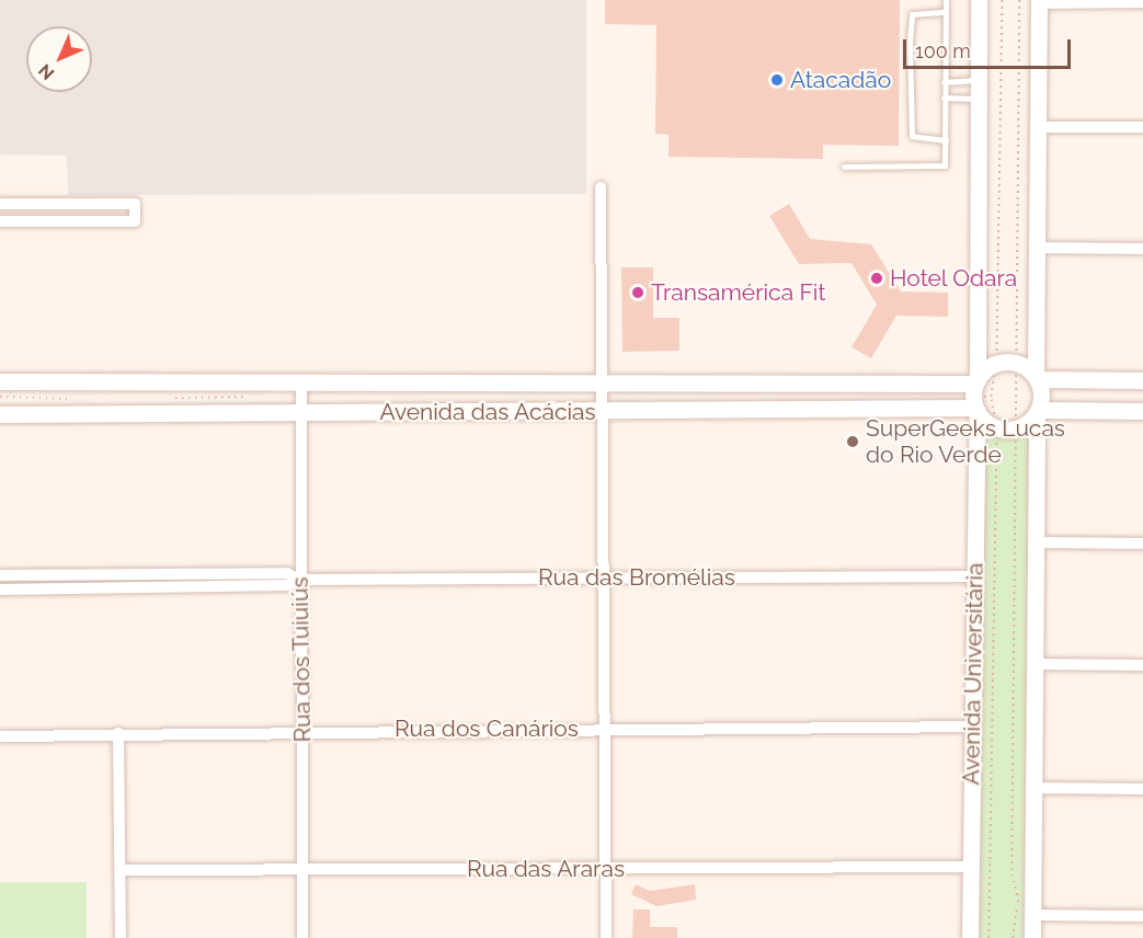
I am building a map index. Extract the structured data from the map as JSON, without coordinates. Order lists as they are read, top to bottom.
{
  "streets": {
    "street": [
      "Avenida das Acácias",
      "Rua das Bromélias",
      "Rua dos Tuiuiús",
      "Avenida Universitária",
      "Rua dos Canários",
      "Rua das Araras"
    ]
  },
  "crossings": [
    ["Avenida das Acácias", "Rua dos Tuiuiús"],
    ["Avenida das Acácias", "Avenida Universitária"],
    ["Rua das Bromélias", "Rua dos Tuiuiús"],
    ["Rua das Bromélias", "Avenida Universitária"],
    ["Rua dos Tuiuiús", "Rua dos Canários"],
    ["Rua dos Tuiuiús", "Rua das Araras"],
    ["Avenida Universitária", "Rua dos Canários"],
    ["Avenida Universitária", "Rua das Araras"]
  ],
  "places": [
    "Atacadão",
    "Hotel Odara",
    "Transamérica Fit",
    "SuperGeeks Lucas do Rio Verde"
  ],
  "scale_bar": "100 m",
  "north": "bottom left"
}
